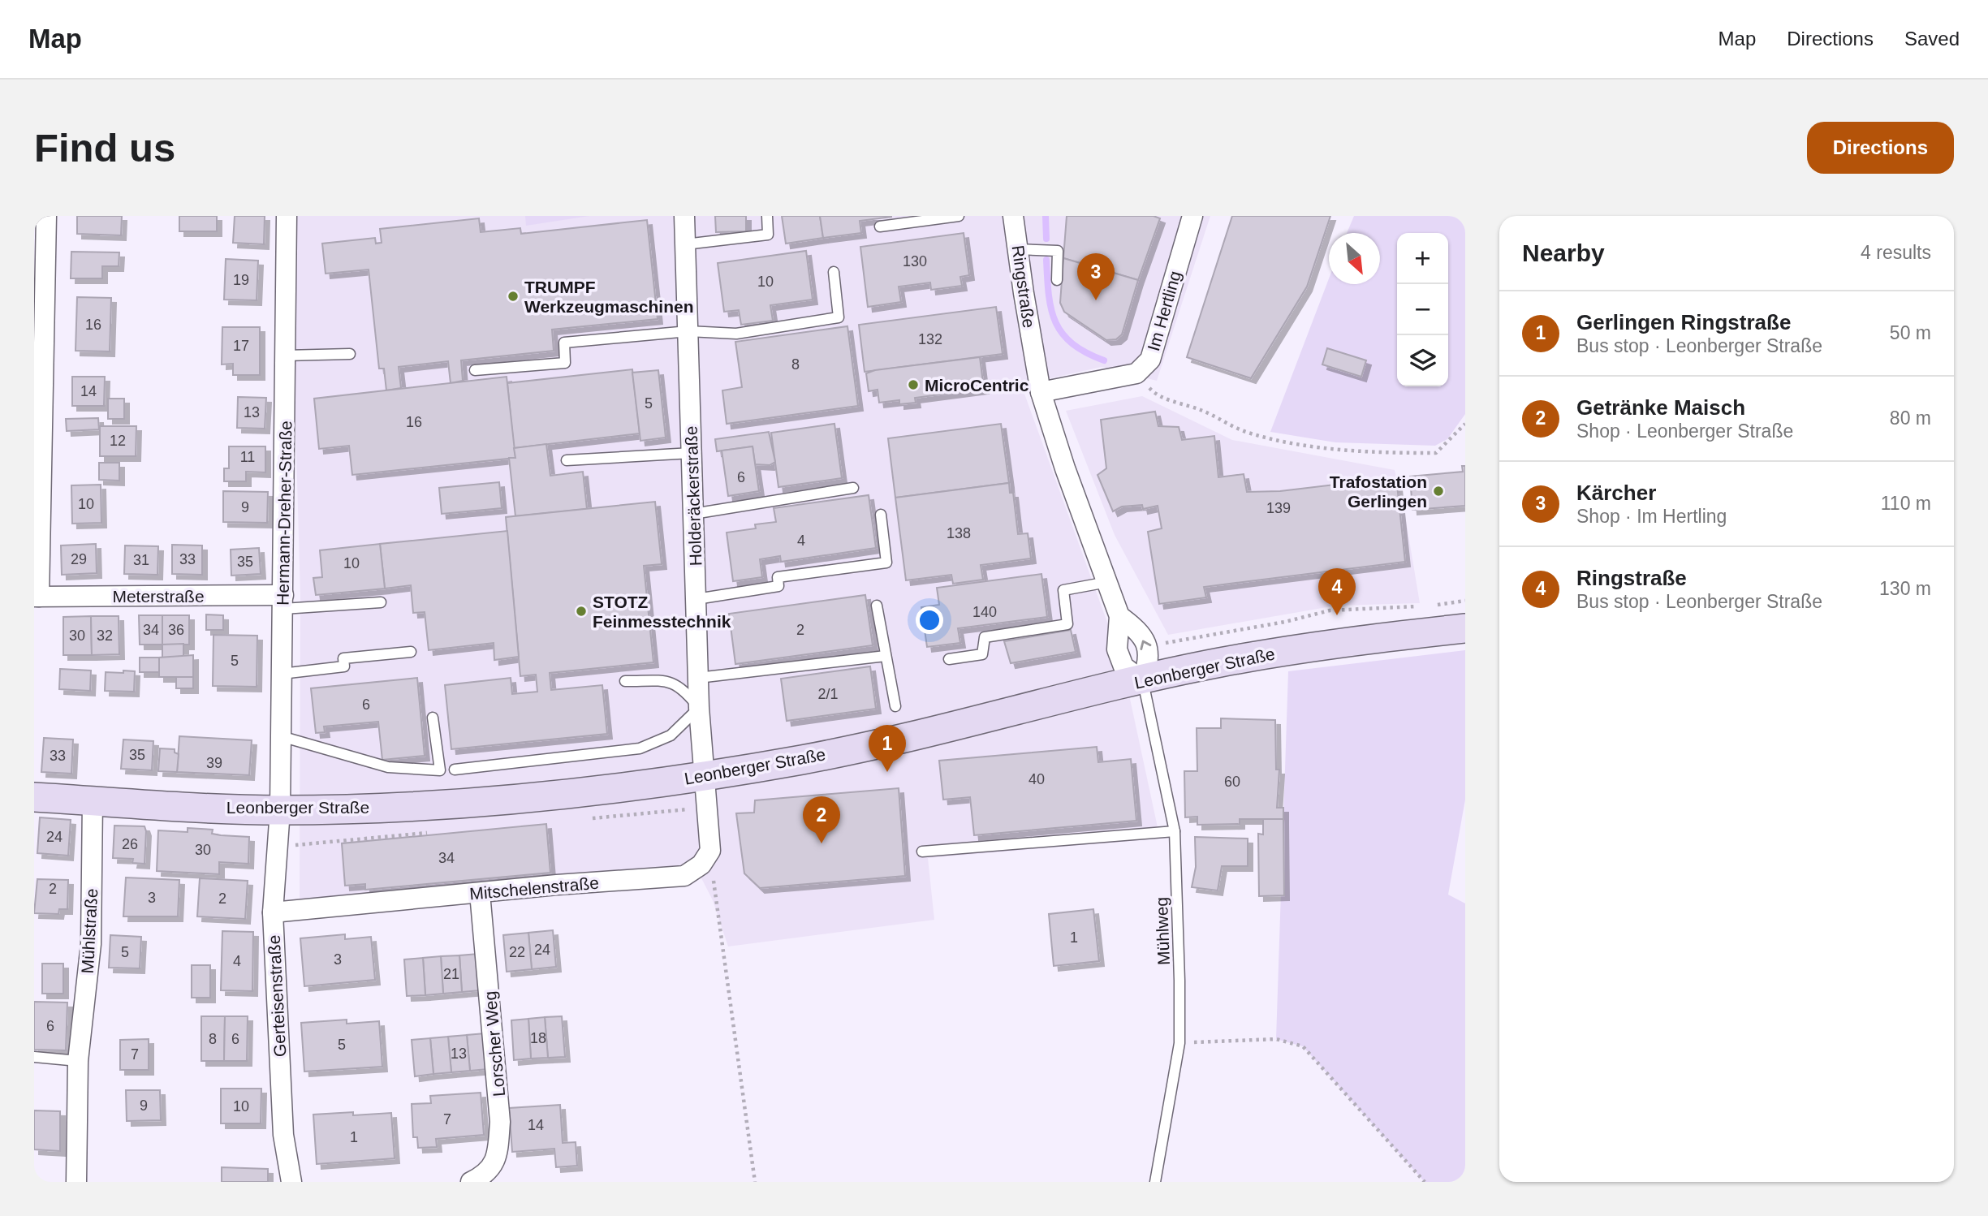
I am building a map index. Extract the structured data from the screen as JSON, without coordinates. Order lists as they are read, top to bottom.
{
  "streets": {
    "main road": ["Leonberger Straße"],
    "street": [
      "Ringstraße",
      "Im Hertling",
      "Holderäckerstraße",
      "Hermann-Dreher-Straße",
      "Meterstraße",
      "Mitschelenstraße",
      "Mühlstraße",
      "Gerteisenstraße",
      "Lorscher Weg"
    ],
    "lane": ["Mühlweg"]
  },
  "crossings": [
    ["Ringstraße", "Leonberger Straße"],
    ["Ringstraße", "Mühlweg"],
    ["Holderäckerstraße", "Leonberger Straße"],
    ["Holderäckerstraße", "Mitschelenstraße"],
    ["Hermann-Dreher-Straße", "Meterstraße"],
    ["Hermann-Dreher-Straße", "Leonberger Straße"],
    ["Hermann-Dreher-Straße", "Gerteisenstraße"],
    ["Leonberger Straße", "Mitschelenstraße"],
    ["Leonberger Straße", "Mühlstraße"],
    ["Leonberger Straße", "Mühlweg"],
    ["Leonberger Straße", "Gerteisenstraße"],
    ["Mitschelenstraße", "Gerteisenstraße"],
    ["Mitschelenstraße", "Lorscher Weg"]
  ],
  "places": [
    "TRUMPF Werkzeugmaschinen",
    "MicroCentric",
    "Trafostation Gerlingen",
    "STOTZ Feinmesstechnik"
  ],
  "house_numbers": [
    "130",
    "19",
    "10",
    "16",
    "132",
    "17",
    "8",
    "14",
    "5",
    "13",
    "16",
    "12",
    "11",
    "6",
    "10",
    "9",
    "139",
    "138",
    "4",
    "29",
    "33",
    "31",
    "35",
    "10",
    "140",
    "34",
    "36",
    "2",
    "30",
    "32",
    "5",
    "2/1",
    "6",
    "35",
    "33",
    "39",
    "40",
    "60",
    "24",
    "26",
    "30",
    "34",
    "2",
    "3",
    "2",
    "1",
    "24",
    "5",
    "22",
    "3",
    "4",
    "21",
    "6",
    "18",
    "8",
    "6",
    "5",
    "13",
    "7",
    "9",
    "10",
    "7",
    "14",
    "1"
  ],
  "north": "bottom right",
  "page": {
    "header": "Map",
    "nav": ["Map", "Directions", "Saved"],
    "buttons": "Directions",
    "title": "Find us",
    "heading": ["Nearby", "4 results"],
    "map_buttons": ["+", "−"],
    "pins": [
      "3",
      "4",
      "1",
      "2"
    ],
    "list": [
      {
        "mark": "1",
        "name": "Gerlingen Ringstraße",
        "note": "Bus stop · Leonberger Straße",
        "value": "50 m"
      },
      {
        "mark": "2",
        "name": "Getränke Maisch",
        "note": "Shop · Leonberger Straße",
        "value": "80 m"
      },
      {
        "mark": "3",
        "name": "Kärcher",
        "note": "Shop · Im Hertling",
        "value": "110 m"
      },
      {
        "mark": "4",
        "name": "Ringstraße",
        "note": "Bus stop · Leonberger Straße",
        "value": "130 m"
      }
    ]
  }
}
